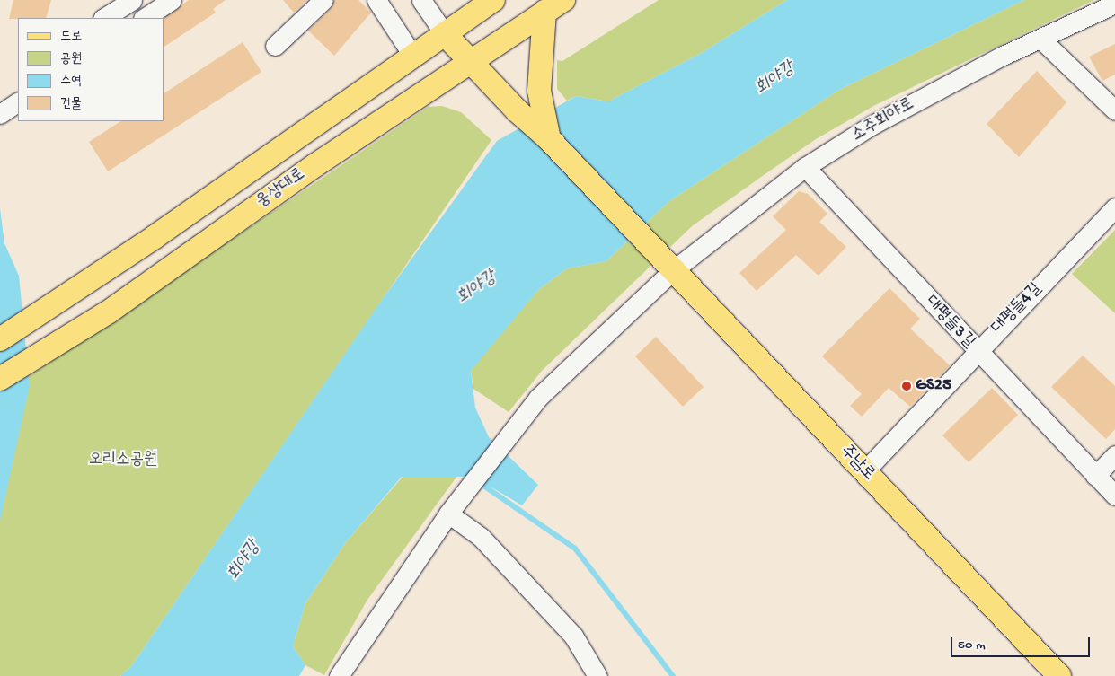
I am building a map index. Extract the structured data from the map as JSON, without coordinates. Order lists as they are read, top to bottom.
{
  "streets": {
    "main road": ["웅상대로", "주남로"],
    "street": ["소주회야로", "대평들4길", "대평들3길"]
  },
  "crossings": [
    ["소주회야로", "대평들3길"],
    ["소주회야로", "주남로"],
    ["웅상대로", "주남로"],
    ["대평들4길", "대평들3길"],
    ["대평들4길", "주남로"]
  ],
  "water": ["회야강"],
  "parks": ["오리소공원"],
  "places": ["GS25"],
  "legend": [
    "도로",
    "공원",
    "수역",
    "건물"
  ],
  "scale_bar": "50 m"
}
